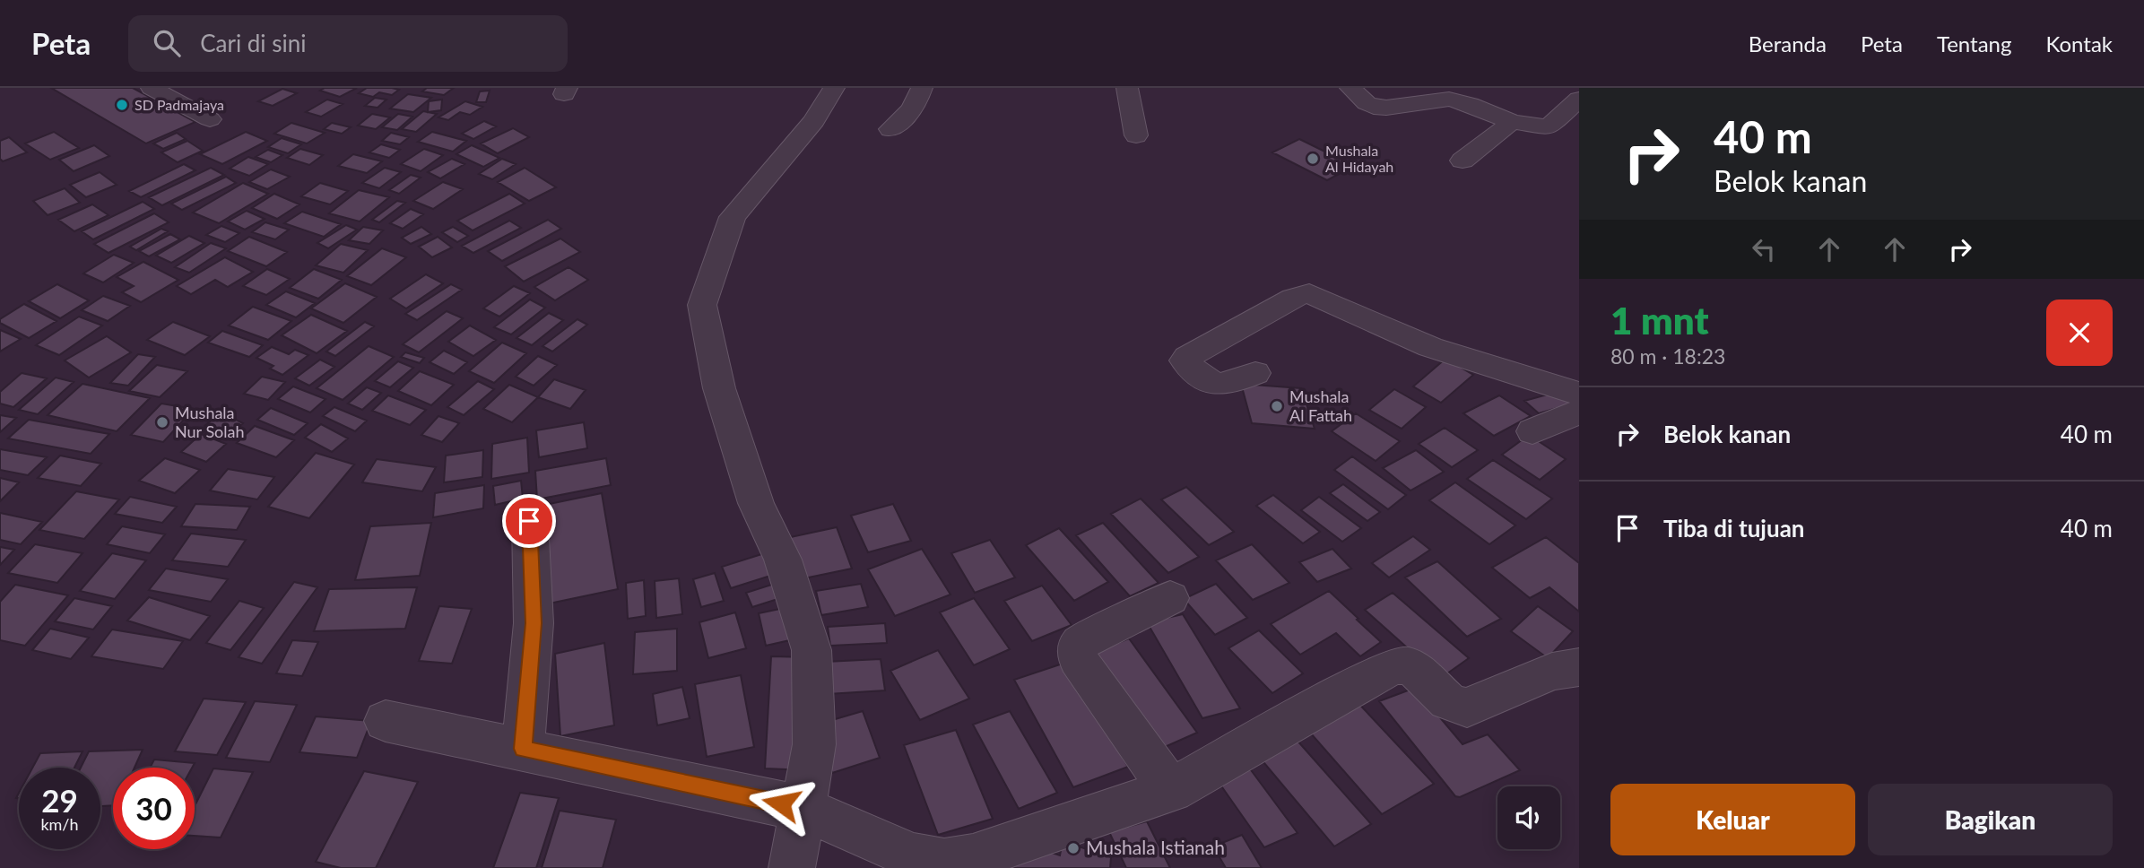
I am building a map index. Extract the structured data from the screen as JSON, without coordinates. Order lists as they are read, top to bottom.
{
  "places": [
    "SD Padmajaya",
    "Mushala Al Hidayah",
    "Mushala Al Fattah",
    "Mushala Nur Solah",
    "Mushala Istianah"
  ],
  "page": {
    "header": "Peta",
    "search": "Cari di sini",
    "nav": [
      "Beranda",
      "Peta",
      "Tentang",
      "Kontak"
    ],
    "turn": ["40 m", "Belok kanan"],
    "heading": ["1 mnt", "80 m · 18:23"],
    "list": [
      {
        "name": "Belok kanan",
        "value": "40 m"
      },
      {
        "name": "Tiba di tujuan",
        "value": "40 m"
      }
    ],
    "speed": "29 km/h",
    "limit": "30",
    "buttons": ["Keluar", "Bagikan"]
  }
}
